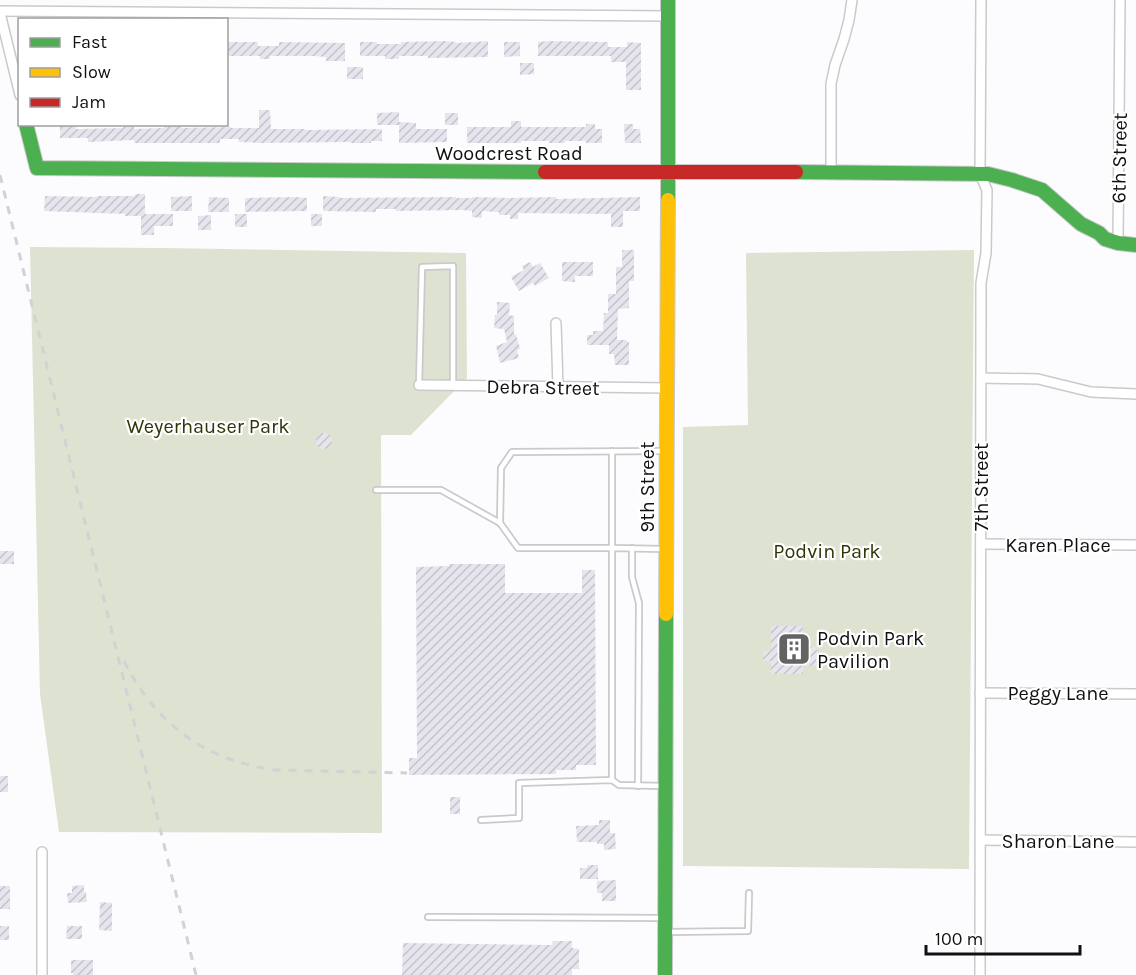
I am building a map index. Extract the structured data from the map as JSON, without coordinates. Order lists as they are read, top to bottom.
{
  "streets": {
    "street": [
      "Woodcrest Road",
      "6th Street",
      "Debra Street",
      "9th Street",
      "7th Street",
      "Karen Place",
      "Peggy Lane",
      "Sharon Lane"
    ]
  },
  "crossings": [
    ["Woodcrest Road", "6th Street"],
    ["Woodcrest Road", "9th Street"],
    ["Woodcrest Road", "7th Street"],
    ["Debra Street", "9th Street"],
    ["7th Street", "Karen Place"],
    ["7th Street", "Peggy Lane"],
    ["7th Street", "Sharon Lane"]
  ],
  "parks": ["Weyerhauser Park", "Podvin Park"],
  "places": {
    "building": ["Podvin Park Pavilion"]
  },
  "legend": ["Fast", "Slow", "Jam"],
  "scale_bar": "100 m"
}
